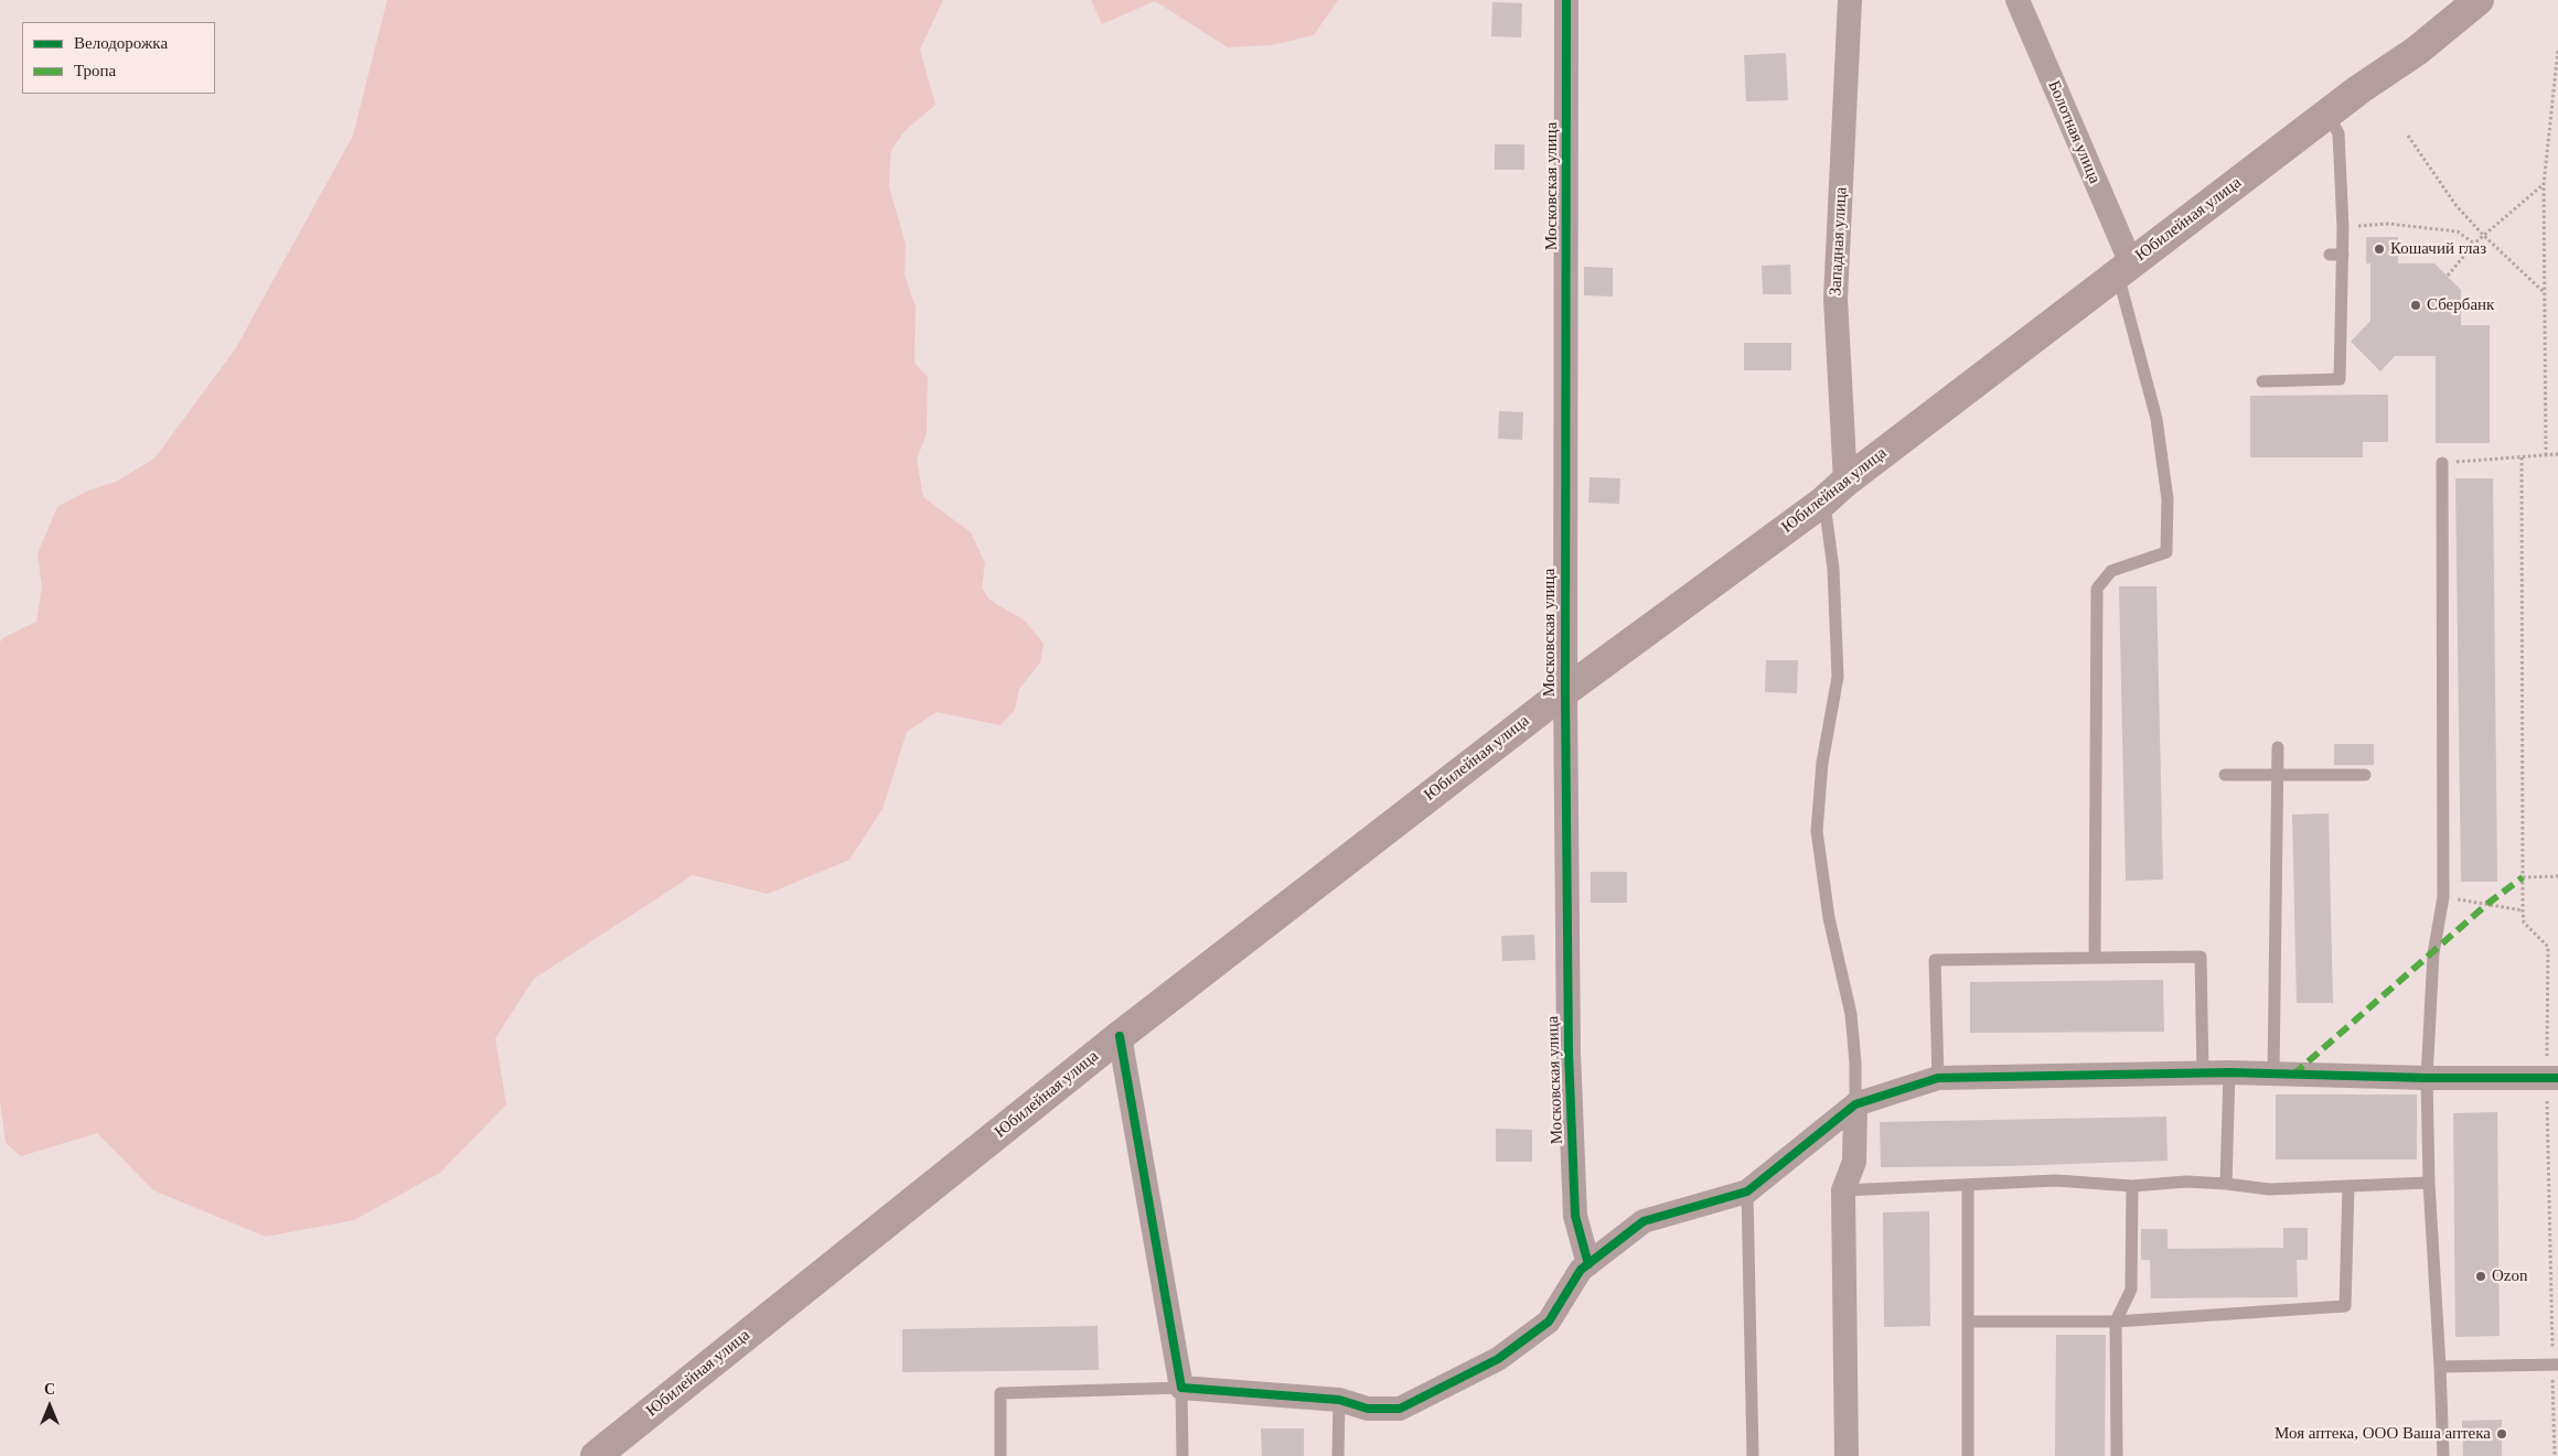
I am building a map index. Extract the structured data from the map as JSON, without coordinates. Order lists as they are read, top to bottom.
{
  "streets": {
    "main road": ["Юбилейная улица"],
    "street": ["Болотная улица", "Московская улица", "Западная улица"]
  },
  "crossings": [
    ["Болотная улица", "Юбилейная улица"],
    ["Московская улица", "Юбилейная улица"],
    ["Юбилейная улица", "Западная улица"]
  ],
  "places": [
    "Кошачий глаз",
    "Сбербанк",
    "Ozon",
    "Моя аптека, ООО Ваша аптека"
  ],
  "legend": ["Велодорожка", "Тропа"],
  "north": "top"
}
